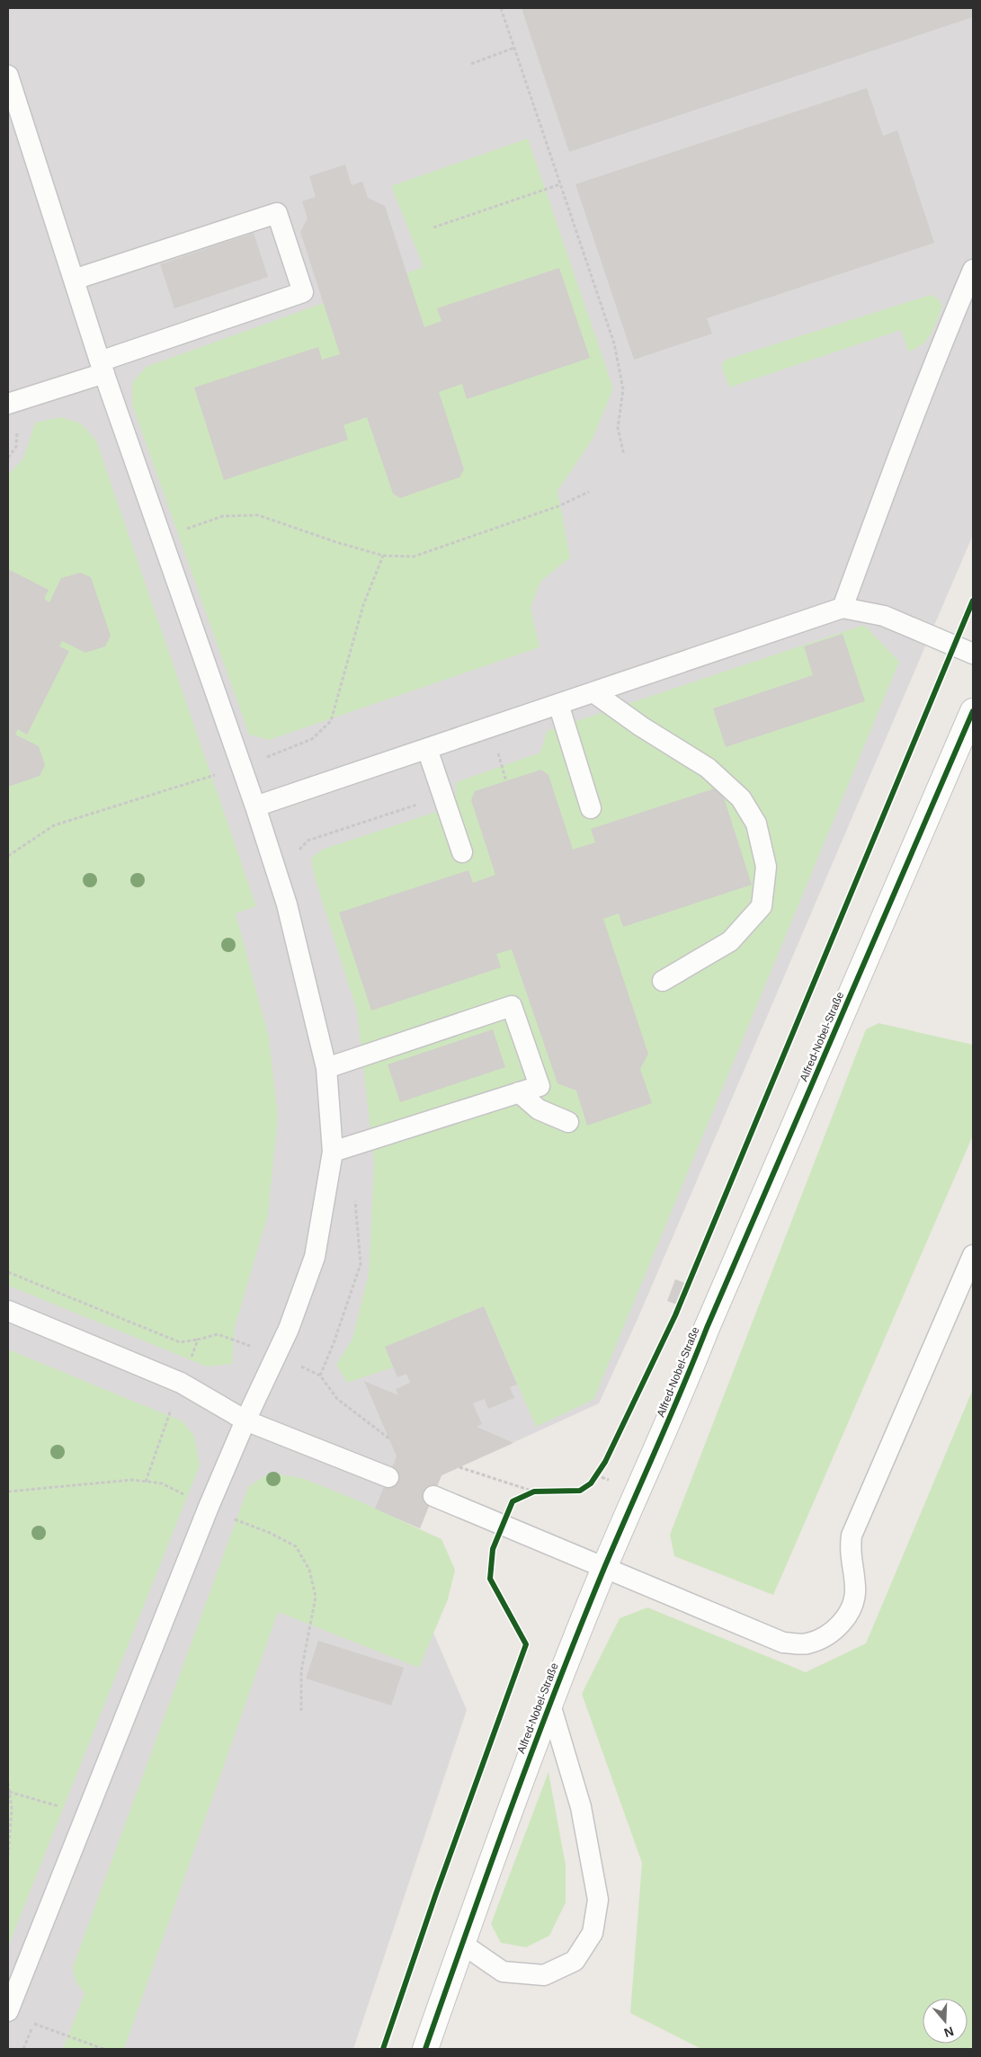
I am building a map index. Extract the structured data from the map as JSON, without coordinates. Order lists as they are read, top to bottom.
{
  "streets": {
    "street": ["Alfred-Nobel-Straße"]
  },
  "north": "bottom"
}
